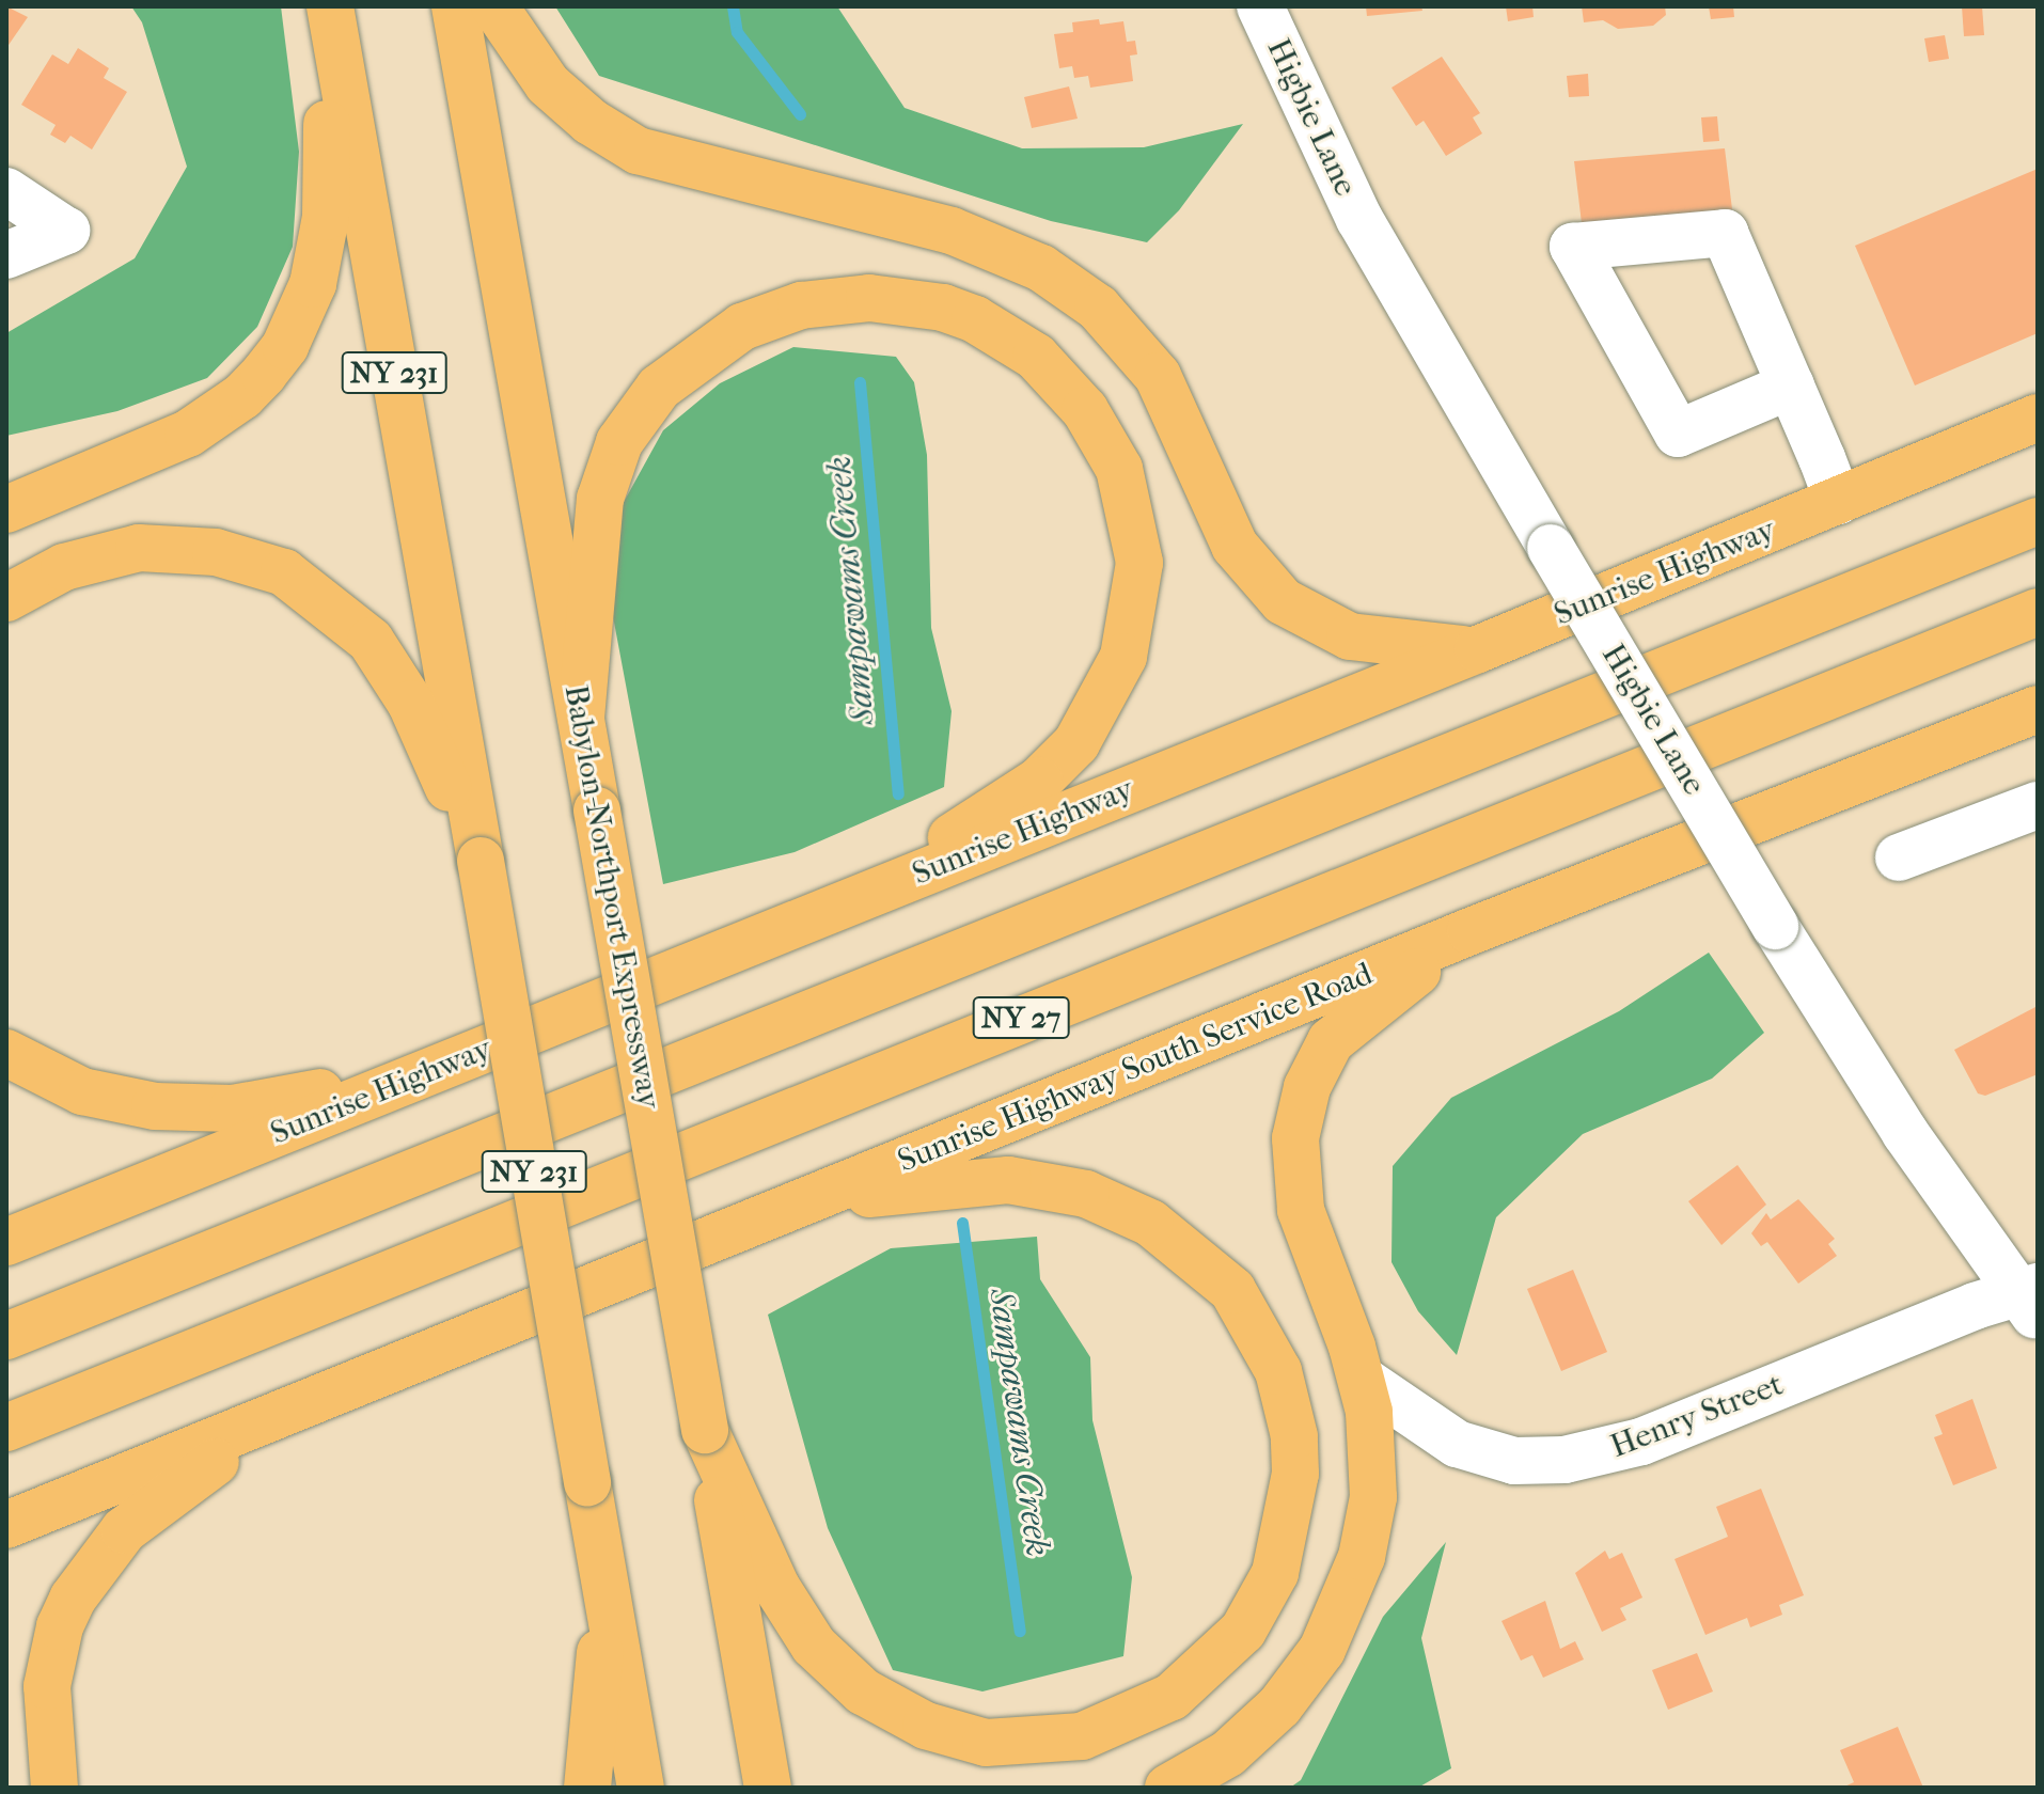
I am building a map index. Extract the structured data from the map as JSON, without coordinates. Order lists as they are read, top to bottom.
{
  "streets": {
    "main road": [
      "NY 231",
      "Sunrise Highway",
      "Babylon-Northport Expressway",
      "NY 27",
      "Sunrise Highway South Service Road"
    ],
    "street": ["Higbie Lane", "Henry Street"]
  },
  "crossings": [
    ["Higbie Lane", "Henry Street"]
  ],
  "water": ["Sampawams Creek"]
}
